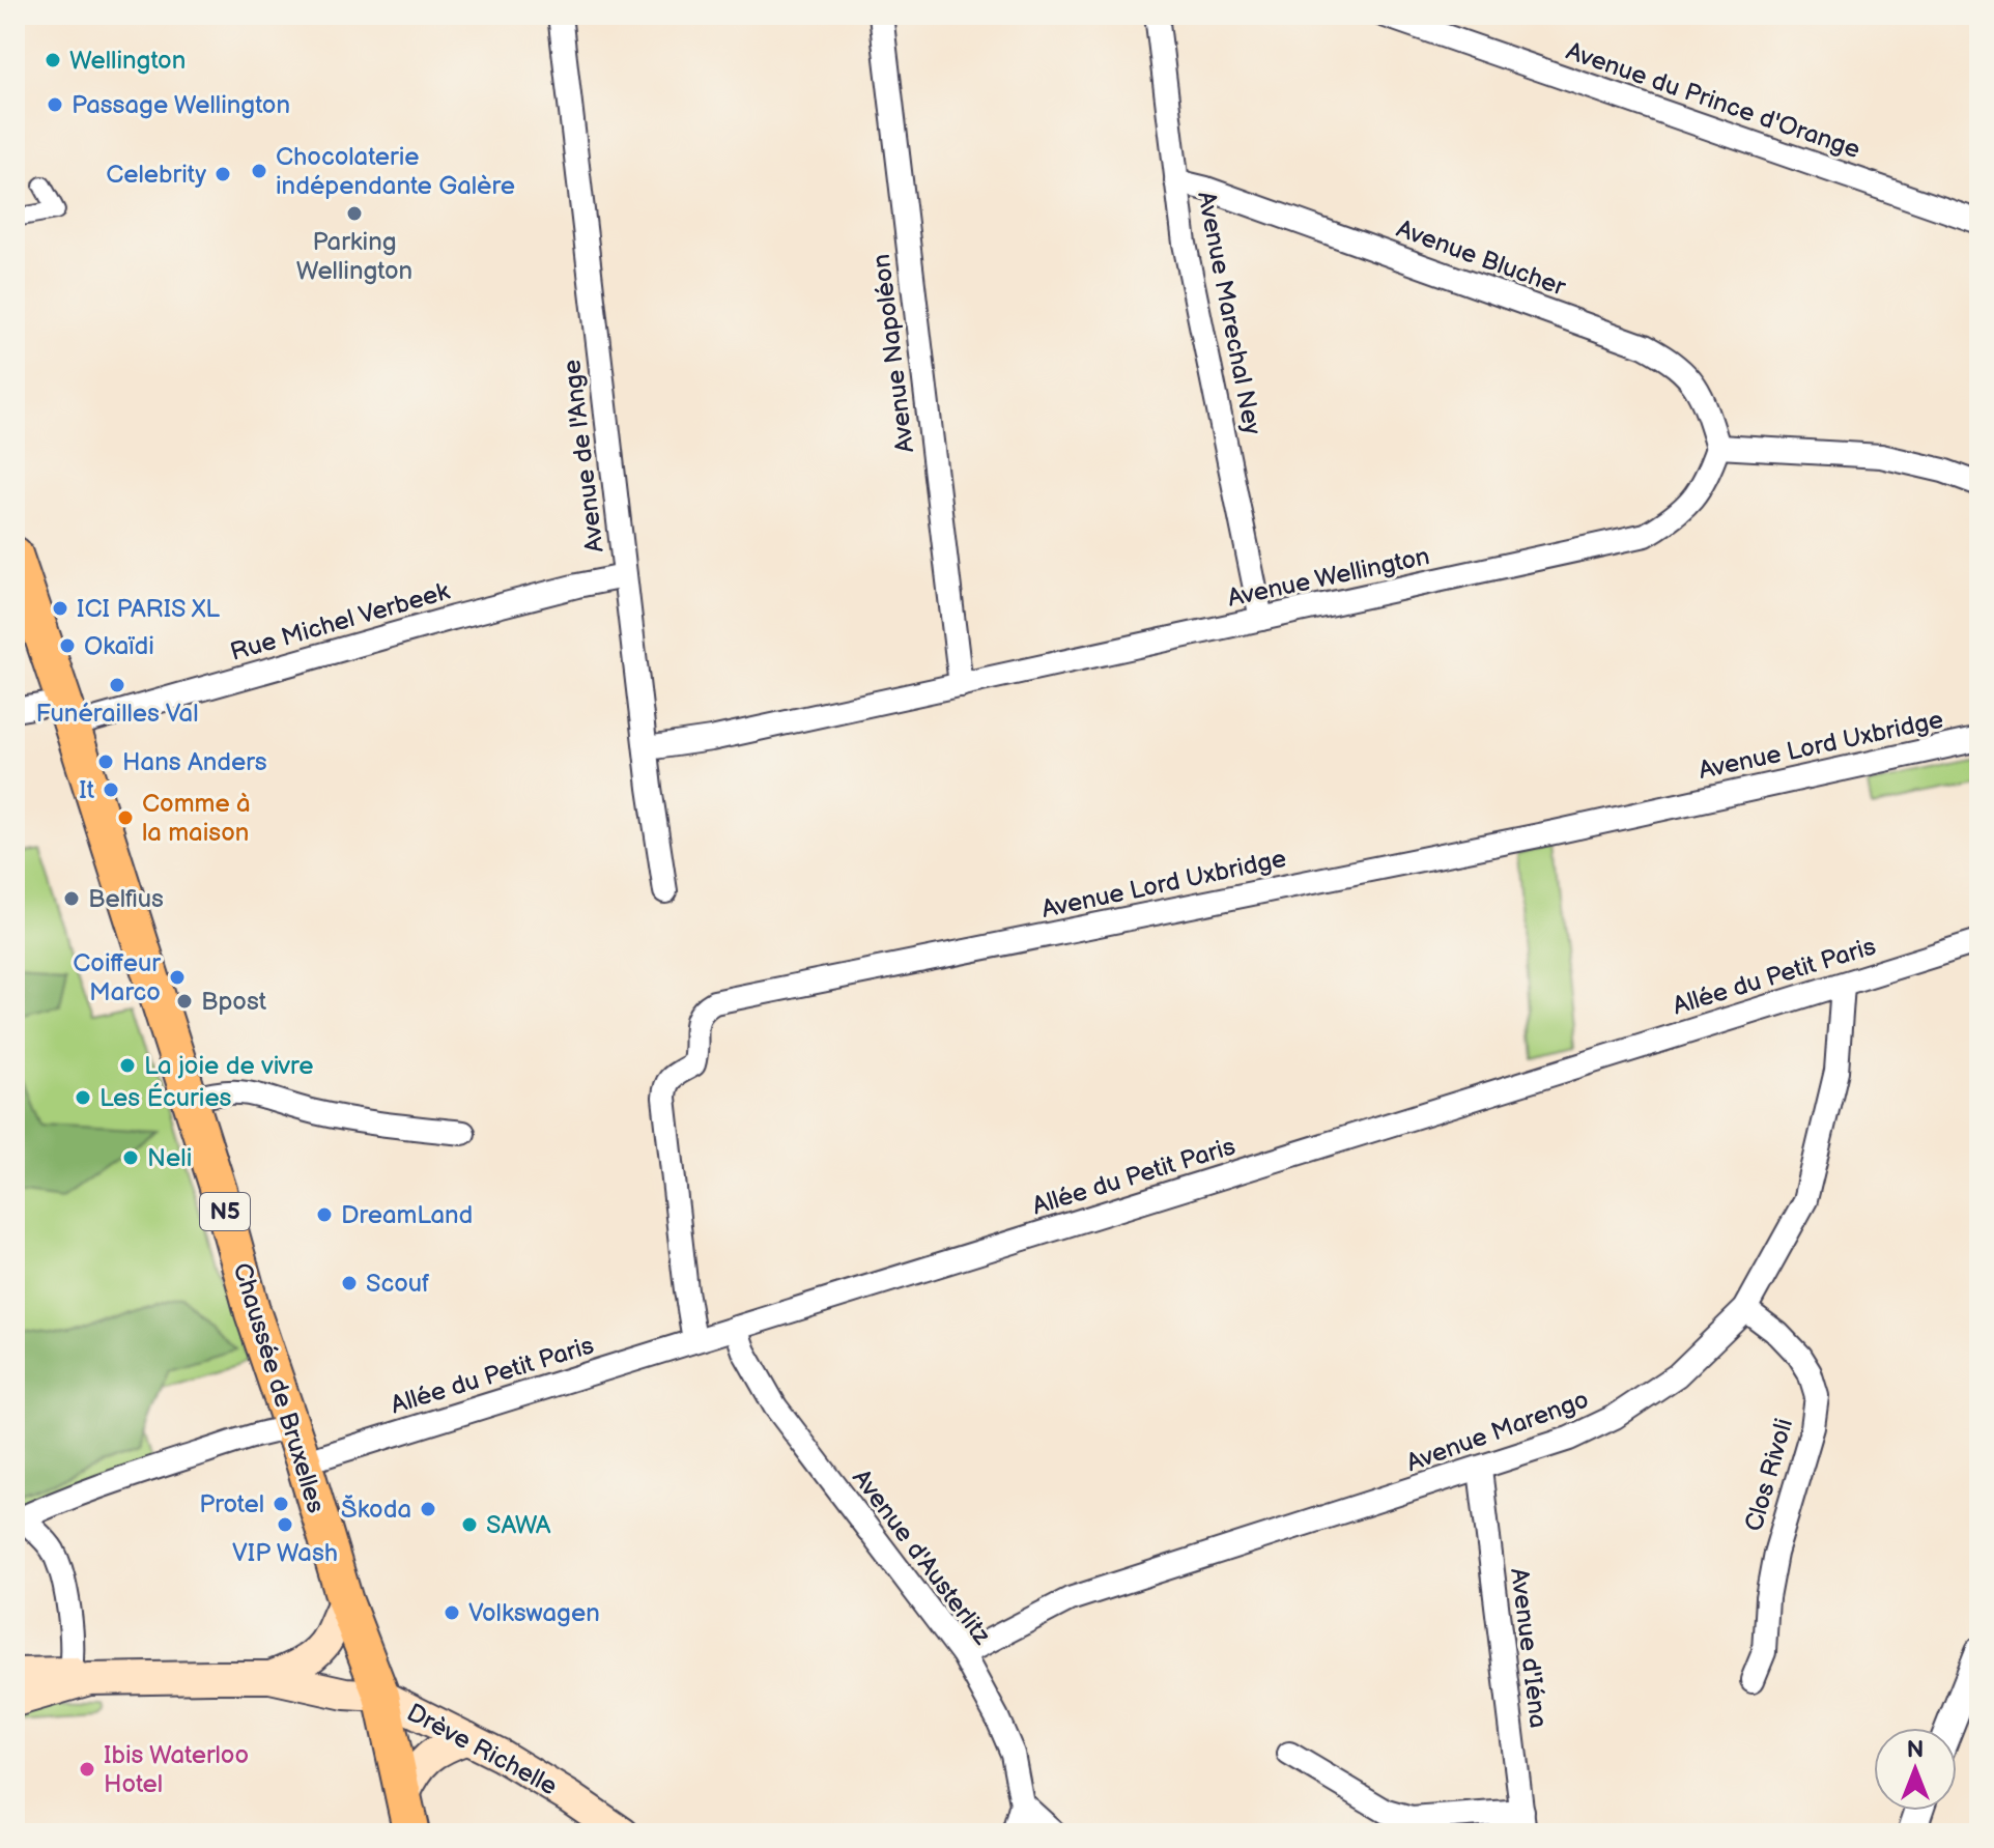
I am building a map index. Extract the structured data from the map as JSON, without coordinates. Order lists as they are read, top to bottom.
{
  "streets": {
    "main road": ["N5", "Chaussée de Bruxelles", "Drève Richelle"],
    "street": [
      "Avenue du Prince d'Orange",
      "Avenue Blucher",
      "Avenue Marechal Ney",
      "Avenue Napoléon",
      "Avenue de l'Ange",
      "Avenue Wellington",
      "Rue Michel Verbeek",
      "Avenue Lord Uxbridge",
      "Allée du Petit Paris",
      "Avenue Marengo",
      "Clos Rivoli",
      "Avenue d'Austerlitz",
      "Avenue d'Iéna"
    ]
  },
  "crossings": [
    ["Avenue Blucher", "Avenue Marechal Ney"],
    ["Avenue Blucher", "Avenue Wellington"],
    ["Avenue Marechal Ney", "Avenue Wellington"],
    ["Avenue Napoléon", "Avenue Wellington"],
    ["Avenue de l'Ange", "Avenue Wellington"],
    ["Avenue de l'Ange", "Rue Michel Verbeek"],
    ["Rue Michel Verbeek", "Chaussée de Bruxelles"],
    ["Avenue Lord Uxbridge", "Allée du Petit Paris"],
    ["Allée du Petit Paris", "Chaussée de Bruxelles"],
    ["Allée du Petit Paris", "Avenue Marengo"],
    ["Allée du Petit Paris", "Avenue d'Austerlitz"],
    ["Chaussée de Bruxelles", "Drève Richelle"],
    ["Avenue Marengo", "Clos Rivoli"],
    ["Avenue Marengo", "Avenue d'Austerlitz"],
    ["Avenue Marengo", "Avenue d'Iéna"]
  ],
  "places": [
    "Wellington",
    "Passage Wellington",
    "Chocolaterie indépendante Galère",
    "Celebrity",
    "Parking Wellington",
    "ICI PARIS XL",
    "Okaïdi",
    "Funérailles Val",
    "Hans Anders",
    "It",
    "Comme à la maison",
    "Belfius",
    "Coiffeur Marco",
    "Bpost",
    "La joie de vivre",
    "Les Écuries",
    "Neli",
    "DreamLand",
    "Scouf",
    "Protel",
    "Škoda",
    "VIP Wash",
    "SAWA",
    "Volkswagen",
    "Ibis Waterloo Hotel"
  ],
  "north": "top"
}
